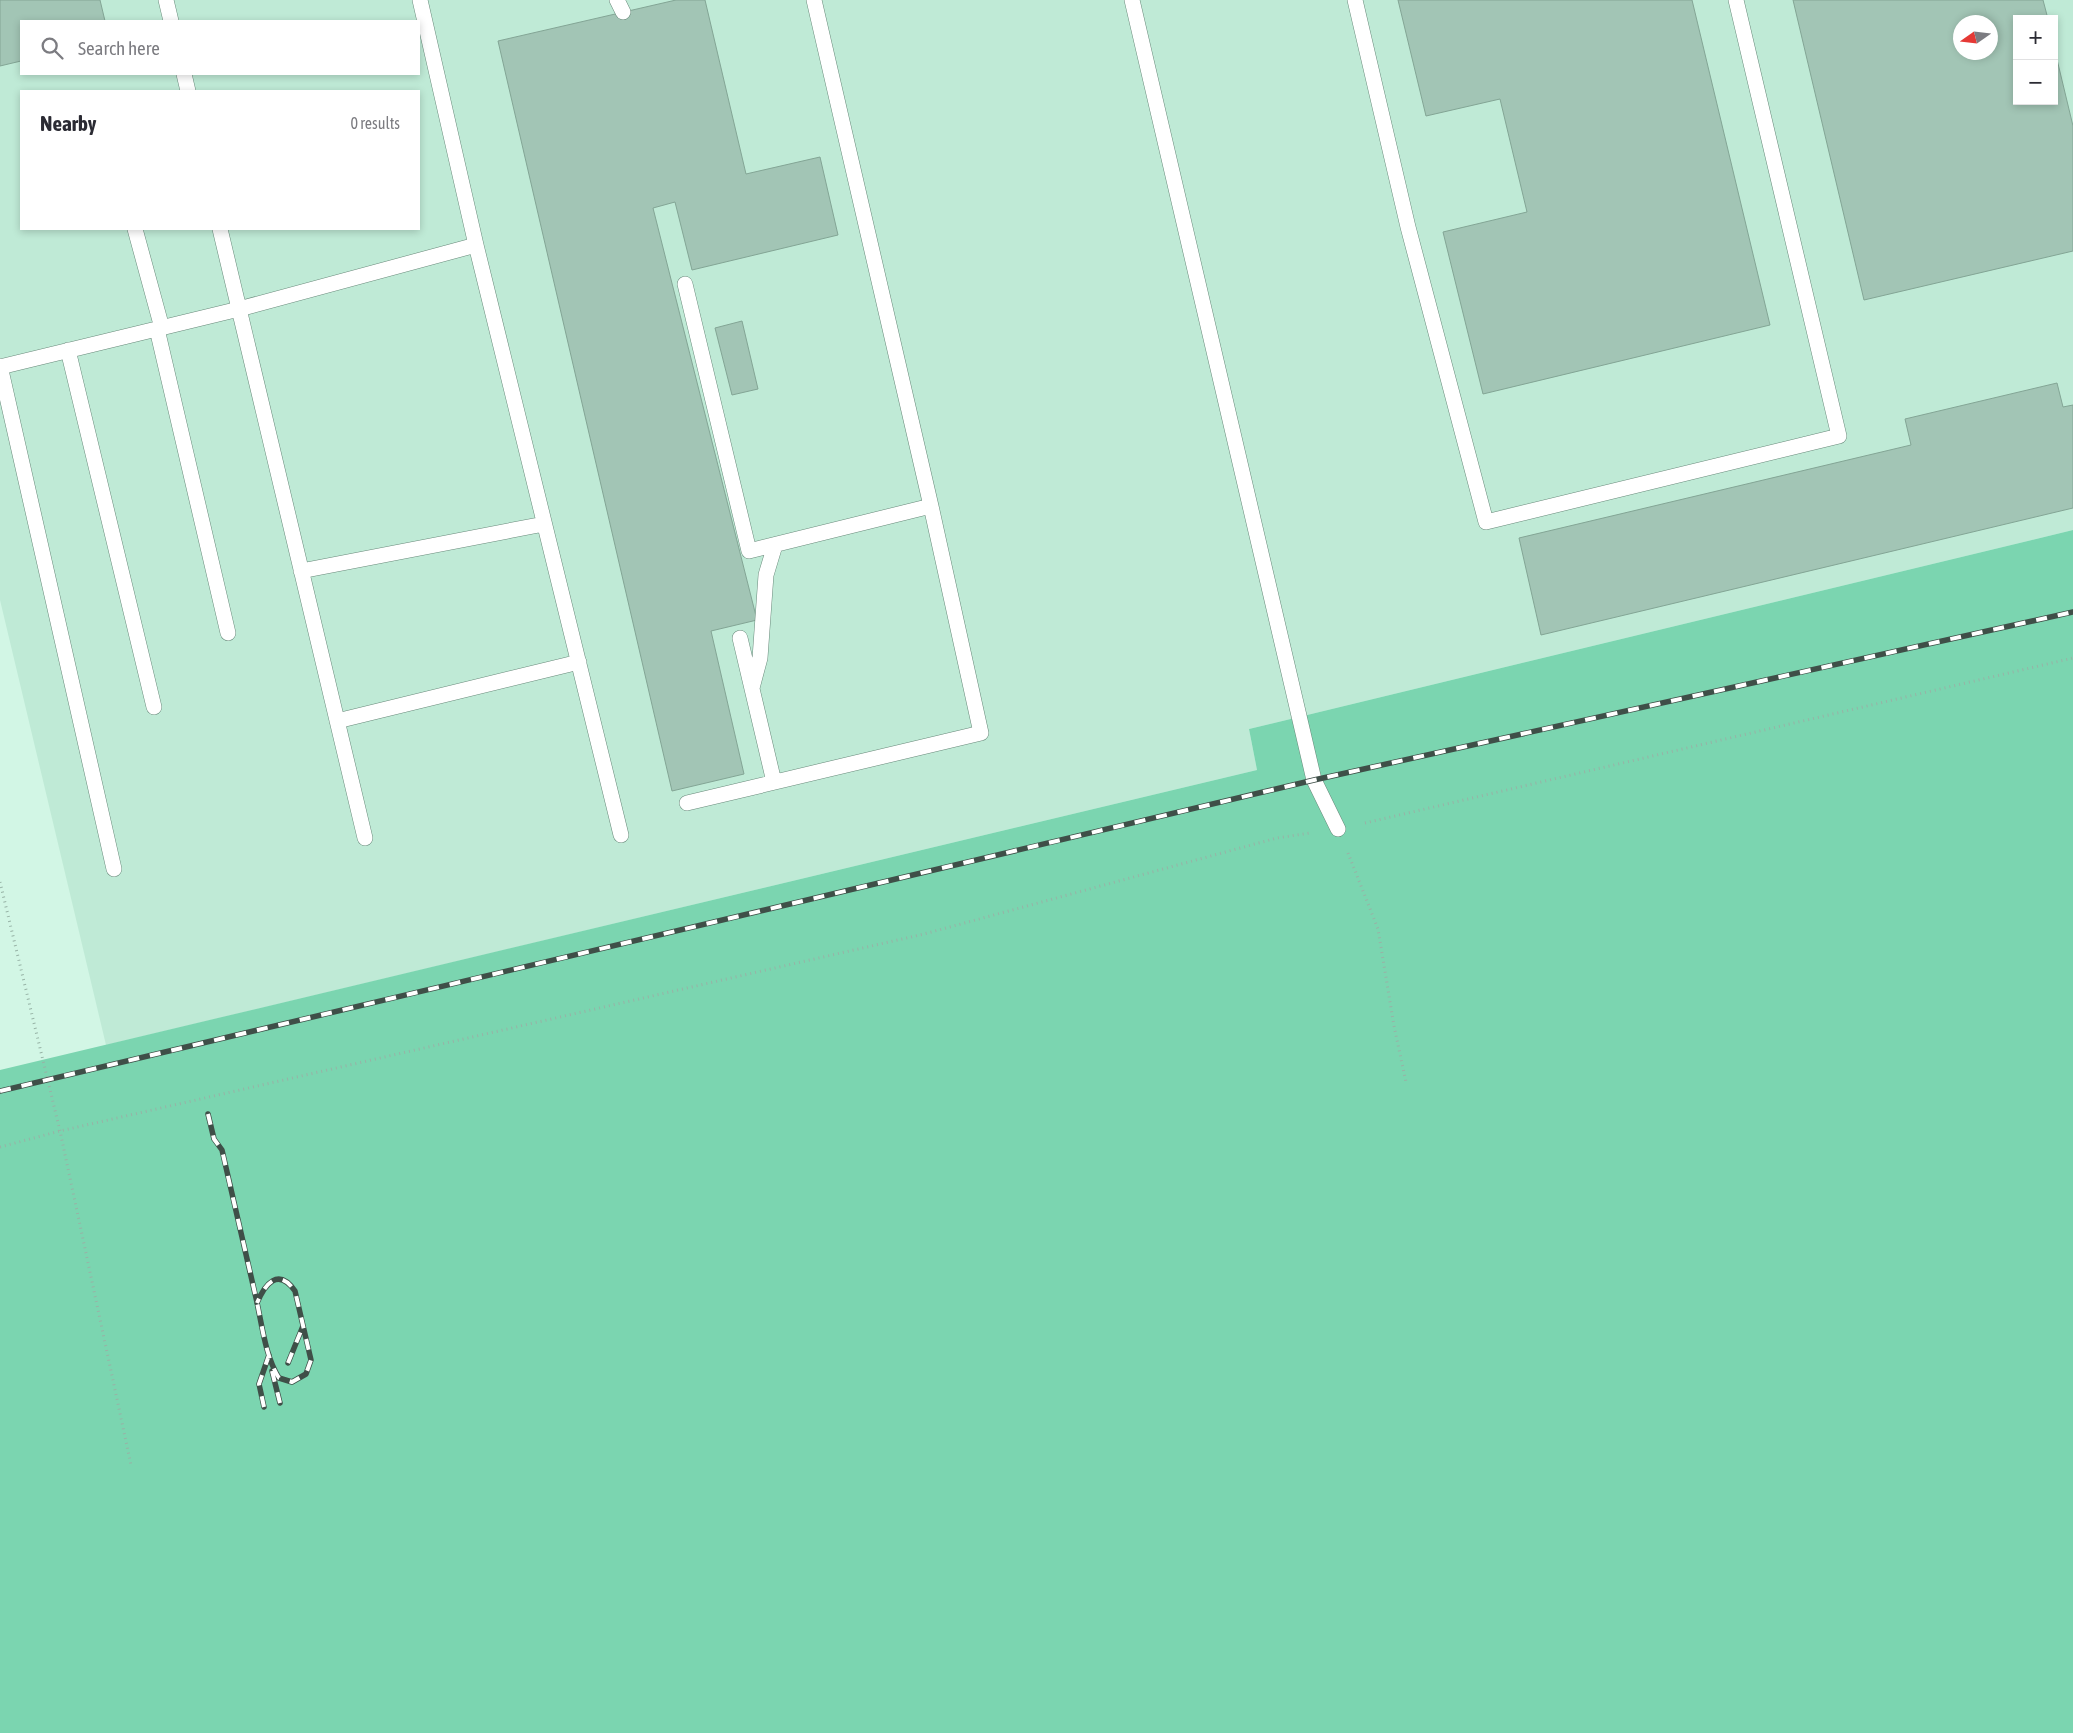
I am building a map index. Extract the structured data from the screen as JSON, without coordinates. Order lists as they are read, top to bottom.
{
  "north": "left",
  "page": {
    "map_buttons": ["+", "−"],
    "search": "Search here",
    "heading": ["Nearby", "0 results"]
  }
}
